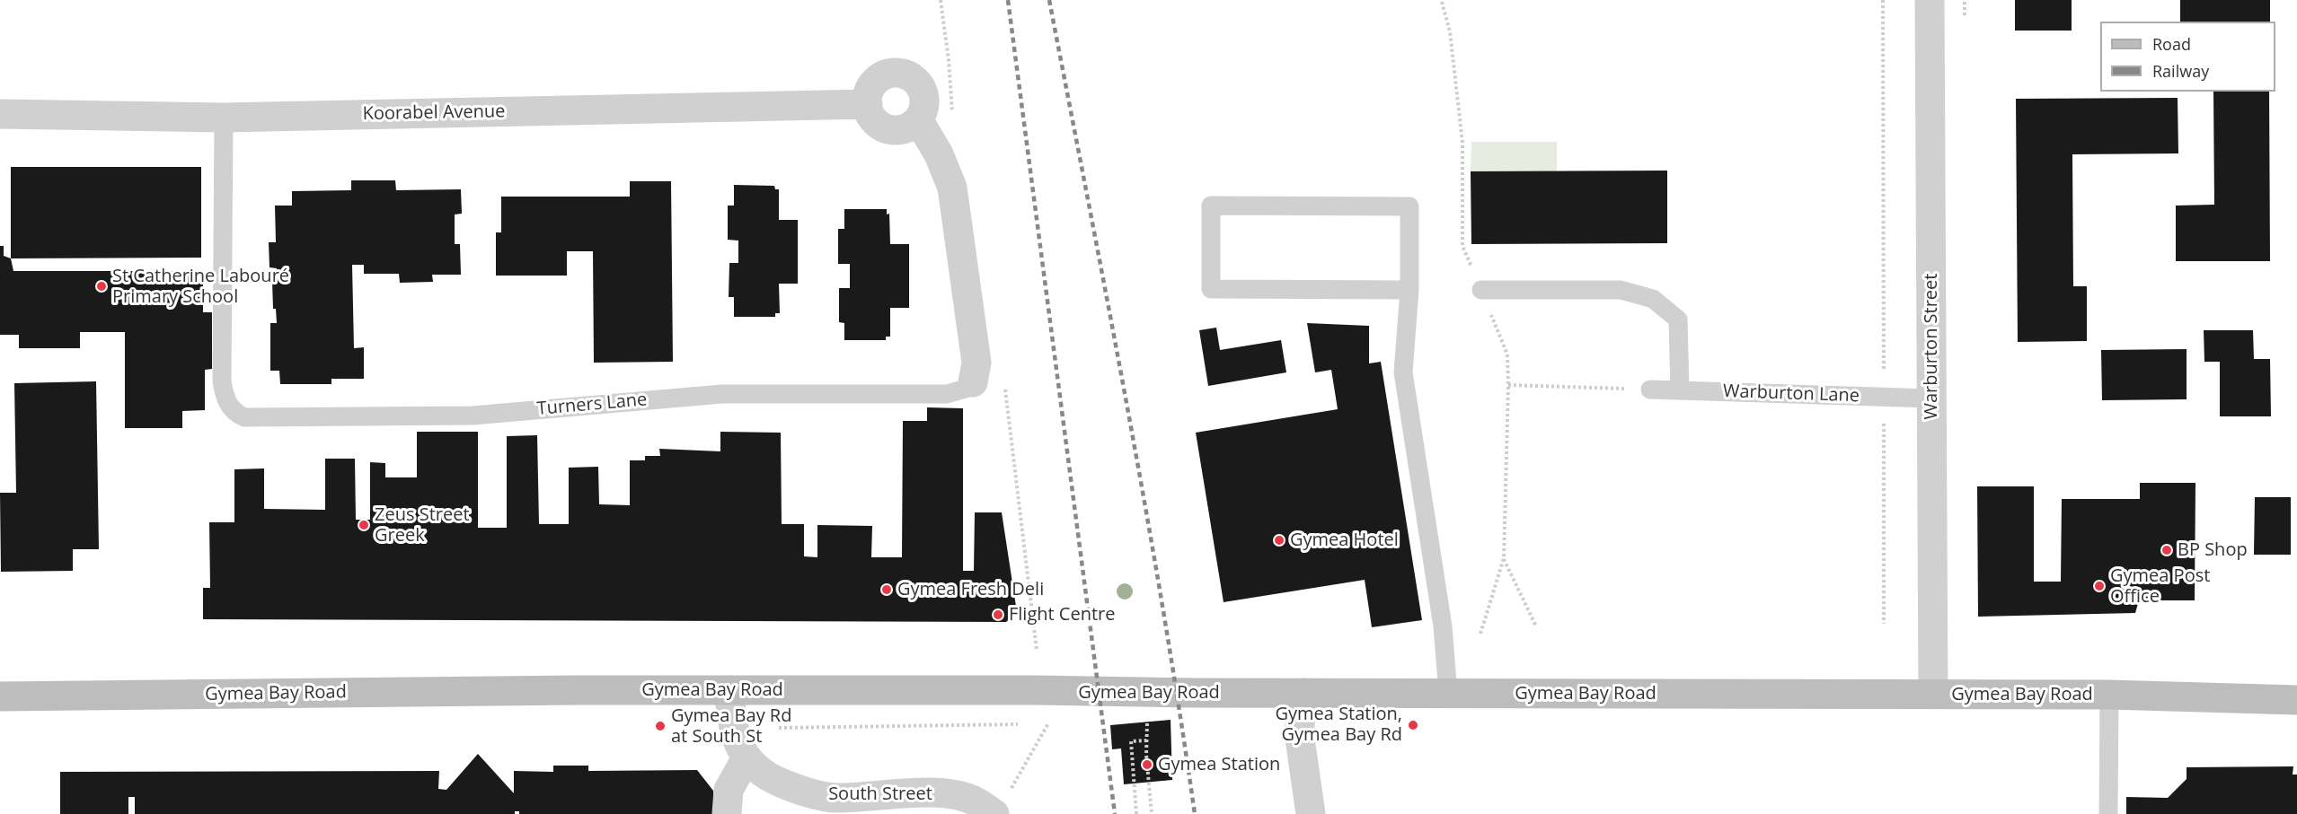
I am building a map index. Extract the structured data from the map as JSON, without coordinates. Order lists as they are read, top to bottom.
{
  "streets": {
    "street": [
      "Koorabel Avenue",
      "Warburton Street",
      "Turners Lane",
      "Gymea Bay Road",
      "South Street"
    ],
    "lane": ["Warburton Lane"]
  },
  "crossings": [
    ["Koorabel Avenue", "Turners Lane"],
    ["Warburton Street", "Warburton Lane"],
    ["Warburton Street", "Gymea Bay Road"],
    ["Gymea Bay Road", "South Street"]
  ],
  "places": [
    "St Catherine Labouré Primary School",
    "Zeus Street Greek",
    "Gymea Hotel",
    "BP Shop",
    "Gymea Post Office",
    "Gymea Fresh Deli",
    "Flight Centre",
    "Gymea Station, Gymea Bay Rd",
    "Gymea Bay Rd at South St",
    "Gymea Station"
  ],
  "legend": ["Road", "Railway"]
}
